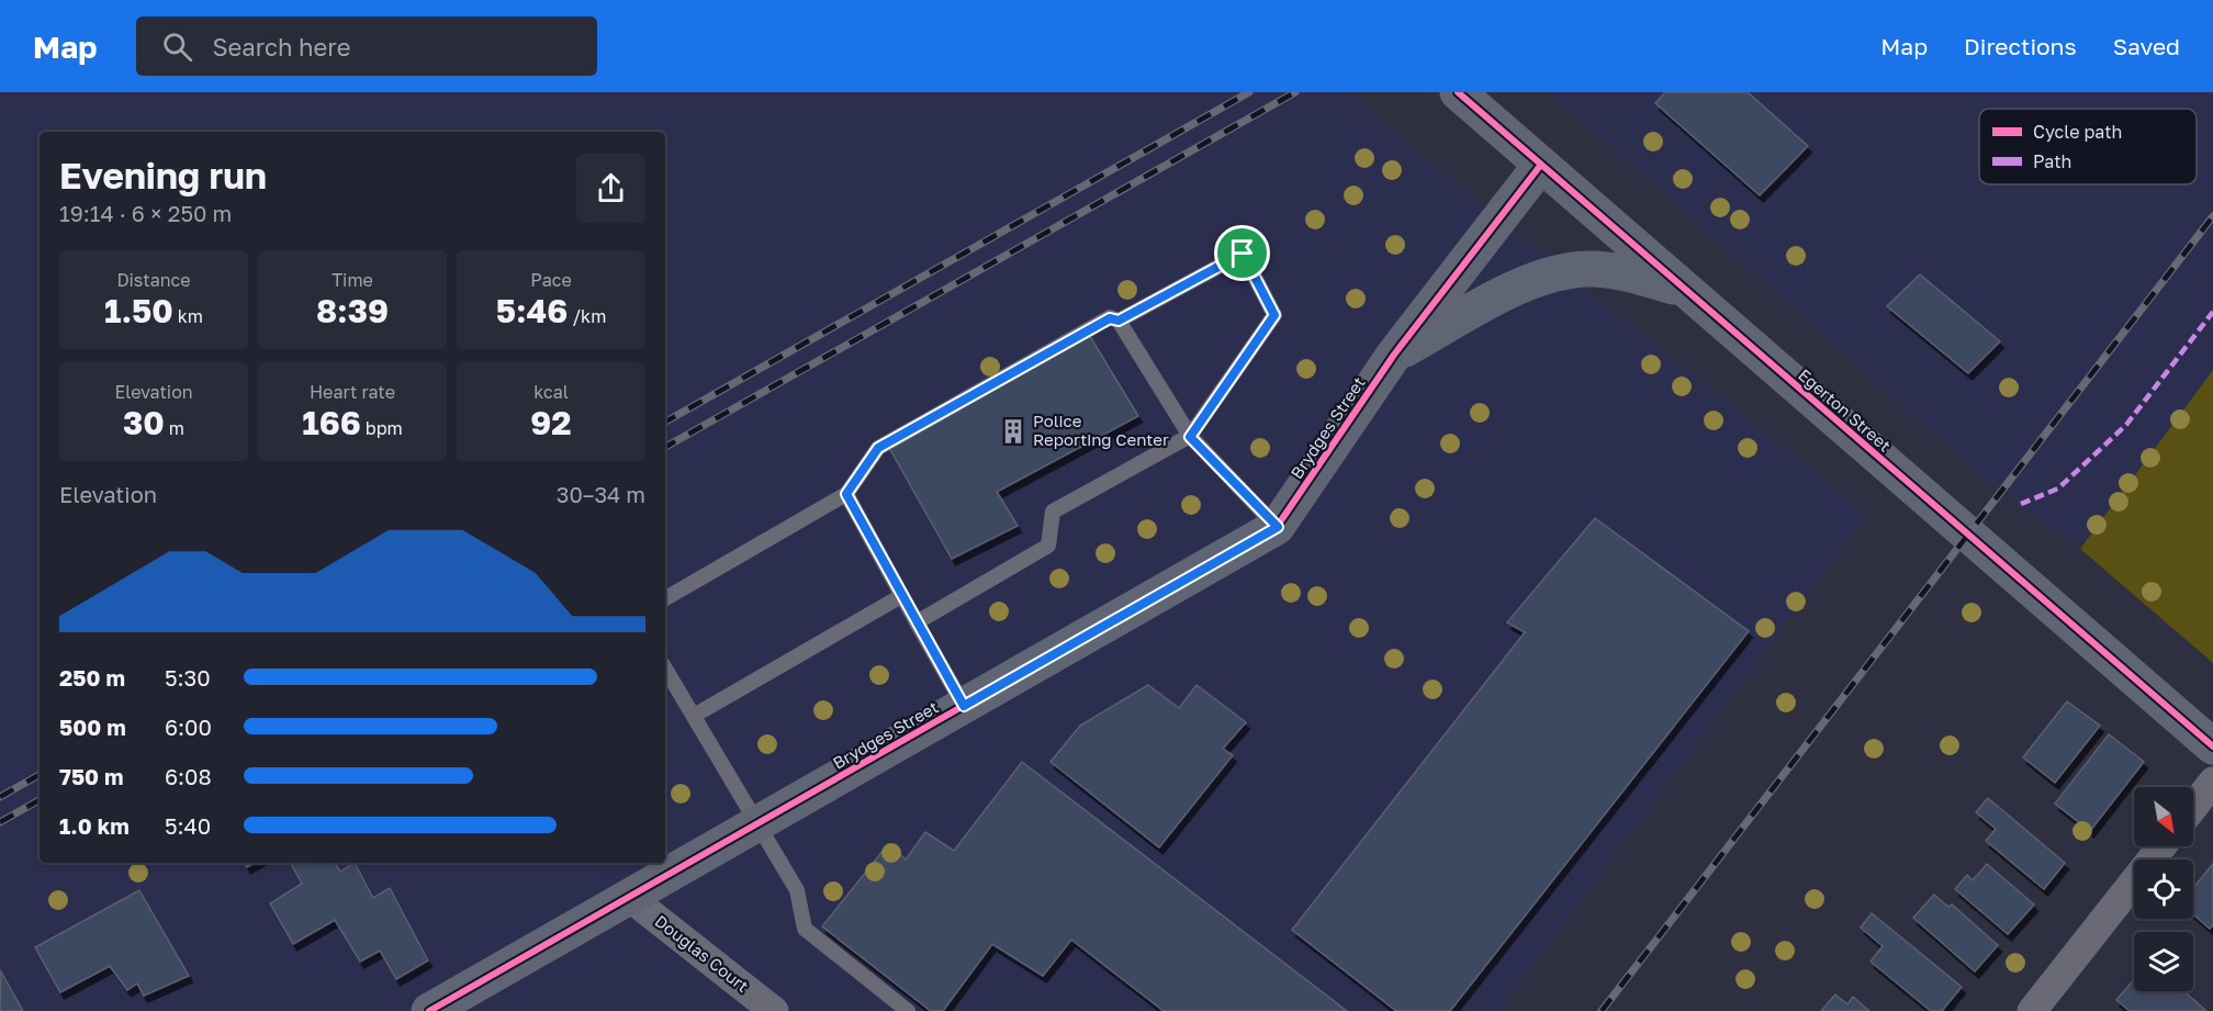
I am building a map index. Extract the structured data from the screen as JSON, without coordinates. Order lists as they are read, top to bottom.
{
  "streets": {
    "street": ["Egerton Street", "Brydges Street", "Douglas Court"]
  },
  "crossings": [
    ["Egerton Street", "Brydges Street"],
    ["Brydges Street", "Douglas Court"]
  ],
  "places": {
    "building": ["Police Reporting Center"]
  },
  "legend": ["Cycle path", "Path"],
  "north": "bottom right",
  "page": {
    "header": "Map",
    "search": "Search here",
    "nav": ["Map", "Directions", "Saved"],
    "heading": ["Evening run", "19:14 · 6 × 250 m"],
    "stats": [
      ["Distance", "1.50 km"],
      ["Time", "8:39"],
      ["Pace", "5:46 /km"],
      ["Elevation", "30 m"],
      ["Heart rate", "166 bpm"],
      ["kcal", "92"]
    ],
    "chart": ["Elevation", "30–34 m"],
    "list": [
      {
        "name": "250 m",
        "note": "5:30"
      },
      {
        "name": "500 m",
        "note": "6:00"
      },
      {
        "name": "750 m",
        "note": "6:08"
      },
      {
        "name": "1.0 km",
        "note": "5:40"
      }
    ]
  }
}
